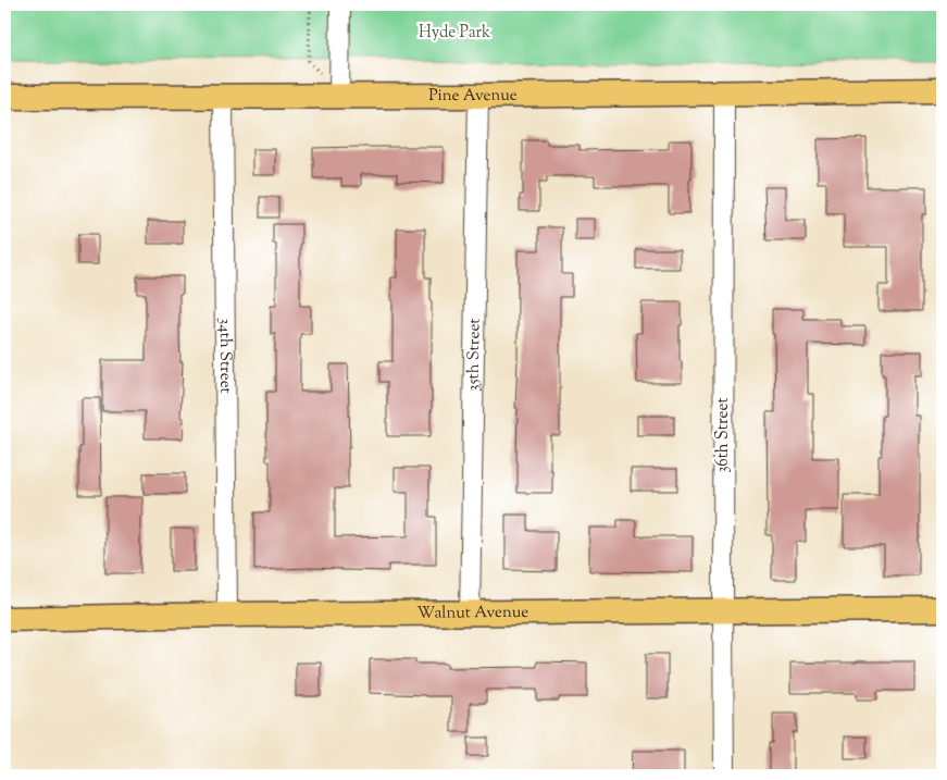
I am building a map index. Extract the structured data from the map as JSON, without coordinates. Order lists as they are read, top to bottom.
{
  "streets": {
    "main road": ["Pine Avenue", "Walnut Avenue"],
    "street": ["35th Street", "34th Street", "36th Street"]
  },
  "crossings": [
    ["Pine Avenue", "35th Street"],
    ["Pine Avenue", "34th Street"],
    ["Pine Avenue", "36th Street"],
    ["35th Street", "Walnut Avenue"],
    ["34th Street", "Walnut Avenue"],
    ["36th Street", "Walnut Avenue"]
  ],
  "parks": ["Hyde Park"]
}
